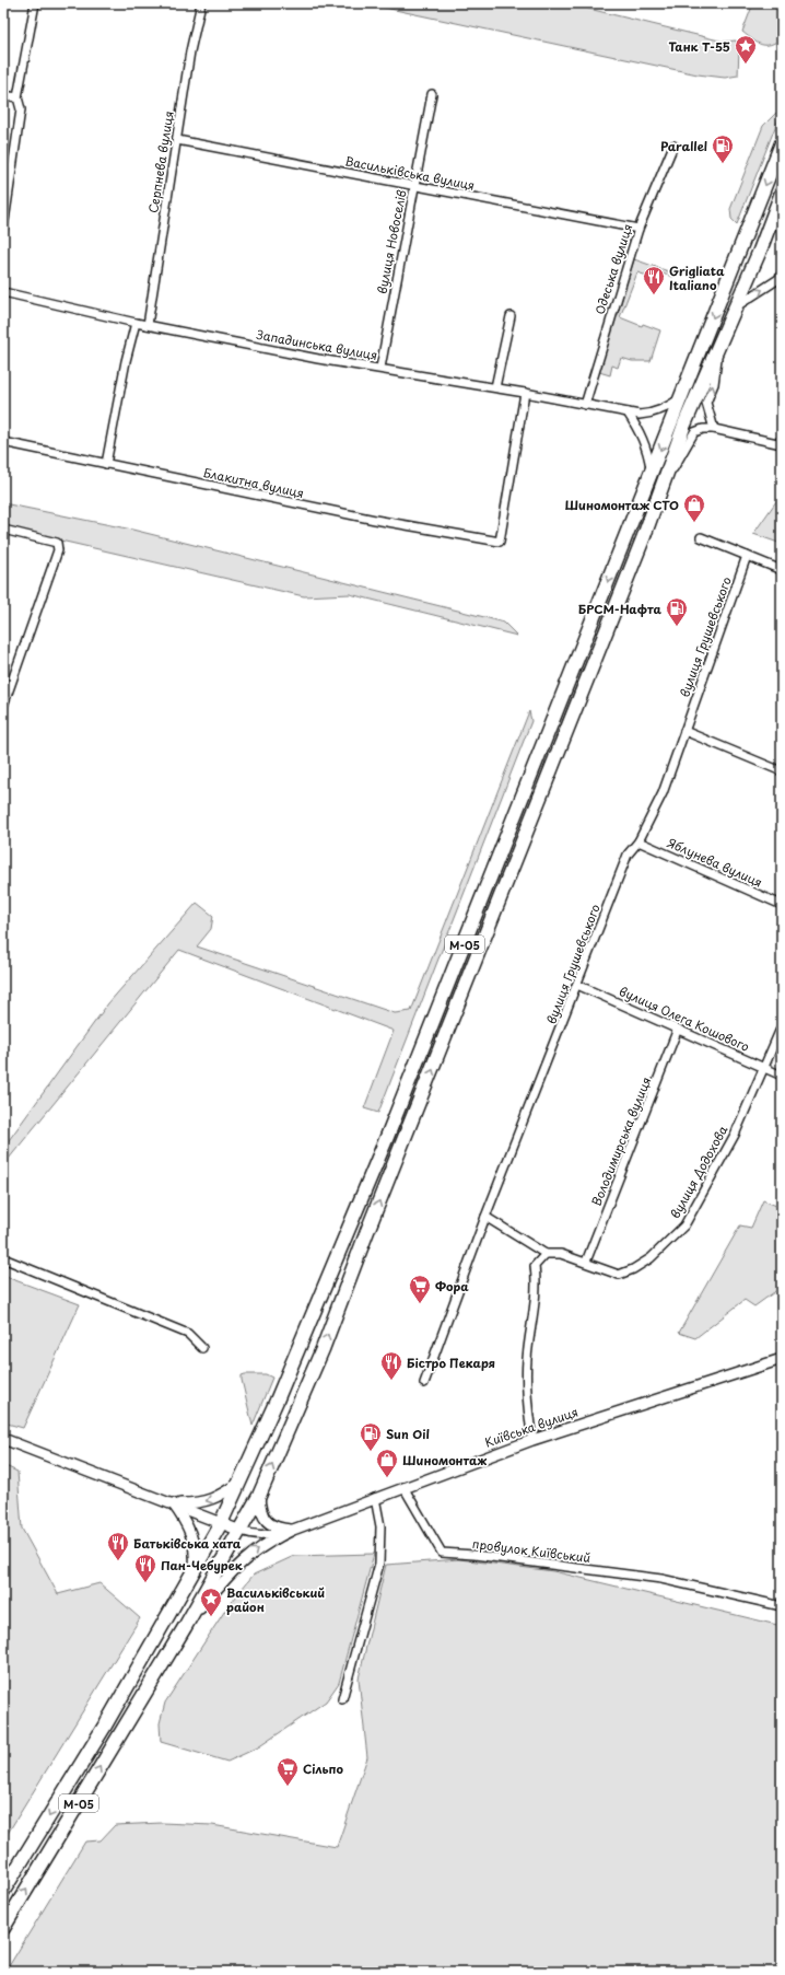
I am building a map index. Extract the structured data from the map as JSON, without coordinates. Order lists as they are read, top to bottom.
{
  "streets": {
    "highway": ["М-05"],
    "street": [
      "Серпнева вулиця",
      "Васильківська вулиця",
      "вулиця Новоселів",
      "Одеська вулиця",
      "Западинська вулиця",
      "Блакитна вулиця",
      "вулиця Грушевського",
      "Яблунева вулиця",
      "вулиця Олега Кошового",
      "Володимирська вулиця",
      "вулиця Додохова",
      "Київська вулиця",
      "провулок Київський"
    ]
  },
  "crossings": [
    ["Серпнева вулиця", "Васильківська вулиця"],
    ["Серпнева вулиця", "Западинська вулиця"],
    ["Васильківська вулиця", "вулиця Новоселів"],
    ["Васильківська вулиця", "Одеська вулиця"],
    ["вулиця Новоселів", "Западинська вулиця"],
    ["Одеська вулиця", "Западинська вулиця"],
    ["Западинська вулиця", "Блакитна вулиця"],
    ["Западинська вулиця", "М-05"],
    ["вулиця Грушевського", "Яблунева вулиця"],
    ["вулиця Грушевського", "вулиця Олега Кошового"],
    ["М-05", "Київська вулиця"],
    ["вулиця Олега Кошового", "Володимирська вулиця"],
    ["вулиця Олега Кошового", "вулиця Додохова"],
    ["Володимирська вулиця", "вулиця Додохова"],
    ["Київська вулиця", "провулок Київський"]
  ],
  "places": {
    "place": ["Танк Т-55", "Васильківський район"],
    "fuel station": ["Parallel", "БРСМ-Нафта", "Sun Oil"],
    "restaurant": [
      "Grigliata Italiano",
      "Бістро Пекаря",
      "Батьківська хата",
      "Пан-Чебурек"
    ],
    "shop": ["Шиномонтаж СТО", "Шиномонтаж"],
    "supermarket": ["Фора", "Сільпо"]
  }
}
